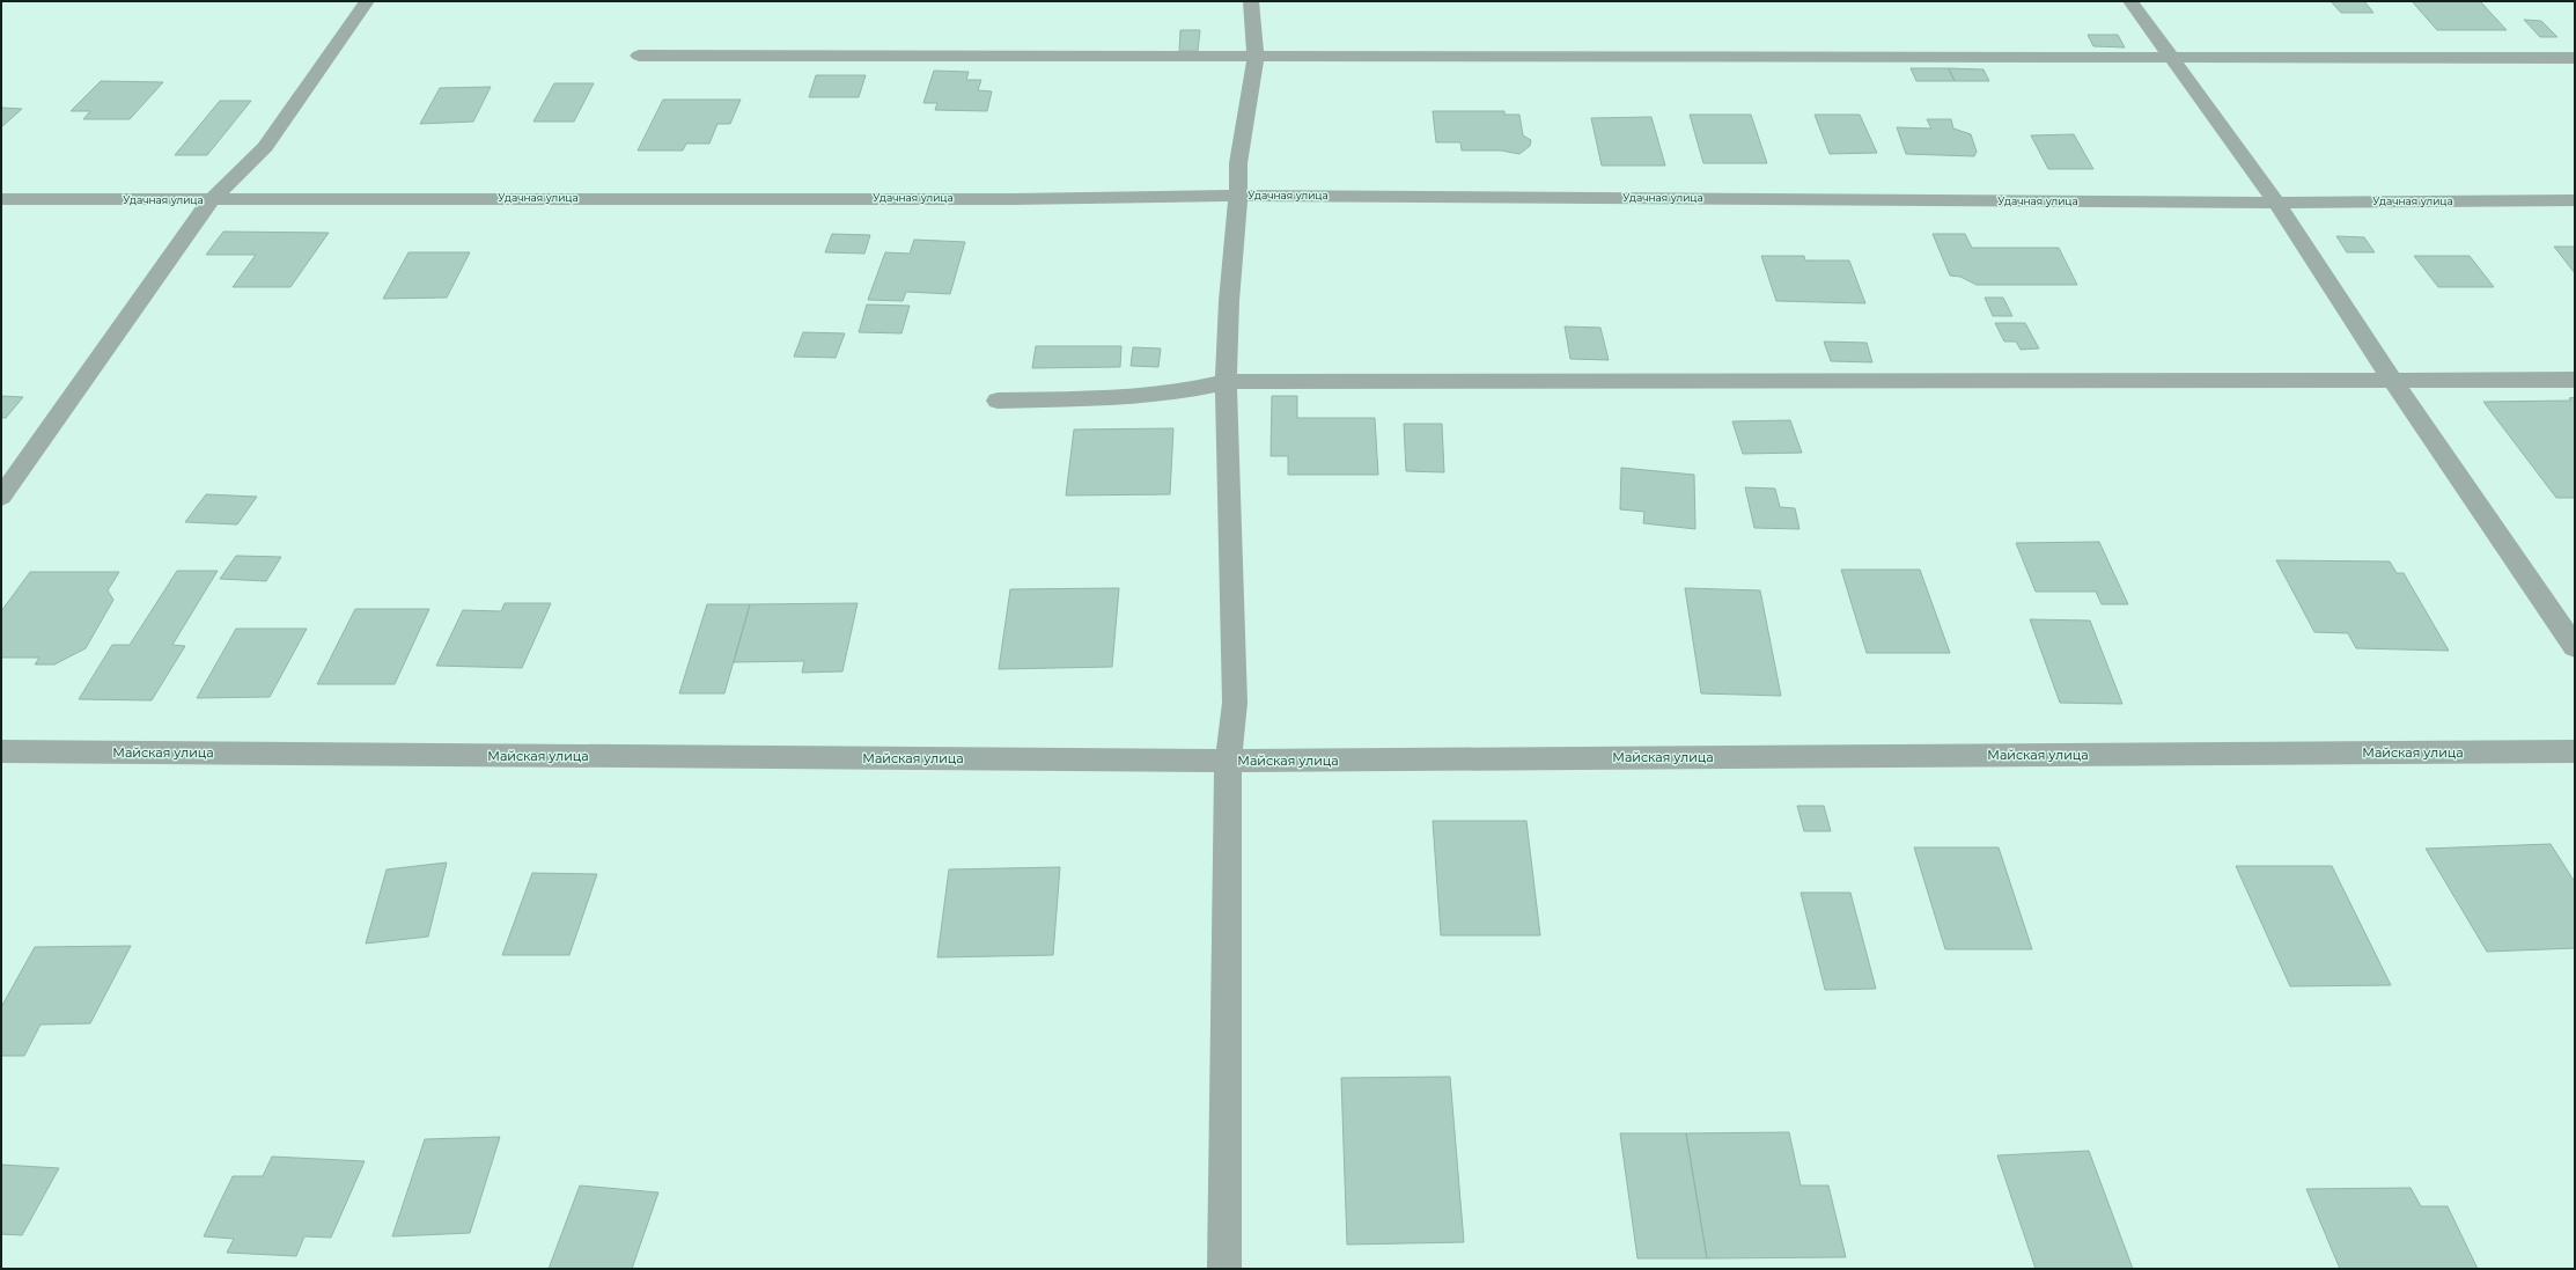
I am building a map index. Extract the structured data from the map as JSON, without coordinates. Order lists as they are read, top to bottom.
{
  "streets": {
    "street": ["Удачная улица", "Майская улица"]
  }
}
